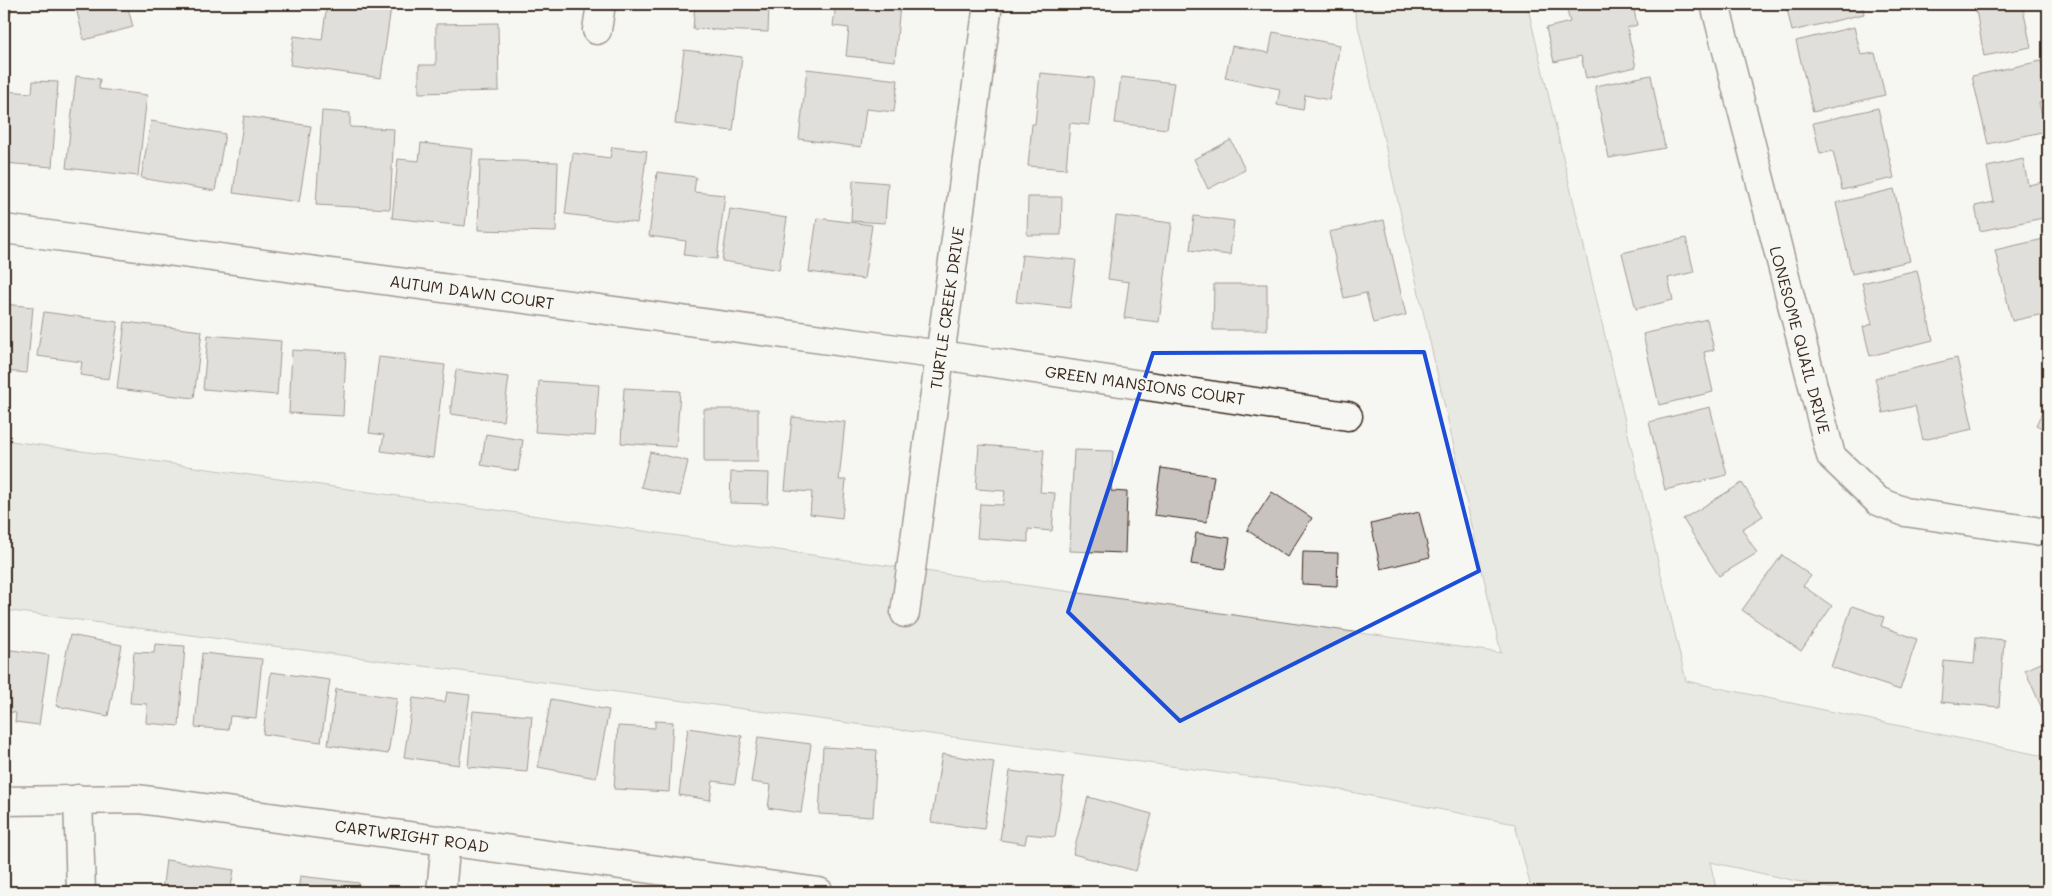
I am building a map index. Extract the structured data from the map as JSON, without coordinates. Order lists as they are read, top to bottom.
{
  "streets": {
    "street": [
      "AUTUM DAWN COURT",
      "TURTLE CREEK DRIVE",
      "LONESOME QUAIL DRIVE",
      "GREEN MANSIONS COURT",
      "CARTWRIGHT ROAD"
    ]
  },
  "crossings": [
    ["AUTUM DAWN COURT", "TURTLE CREEK DRIVE"],
    ["AUTUM DAWN COURT", "GREEN MANSIONS COURT"],
    ["TURTLE CREEK DRIVE", "GREEN MANSIONS COURT"]
  ]
}
